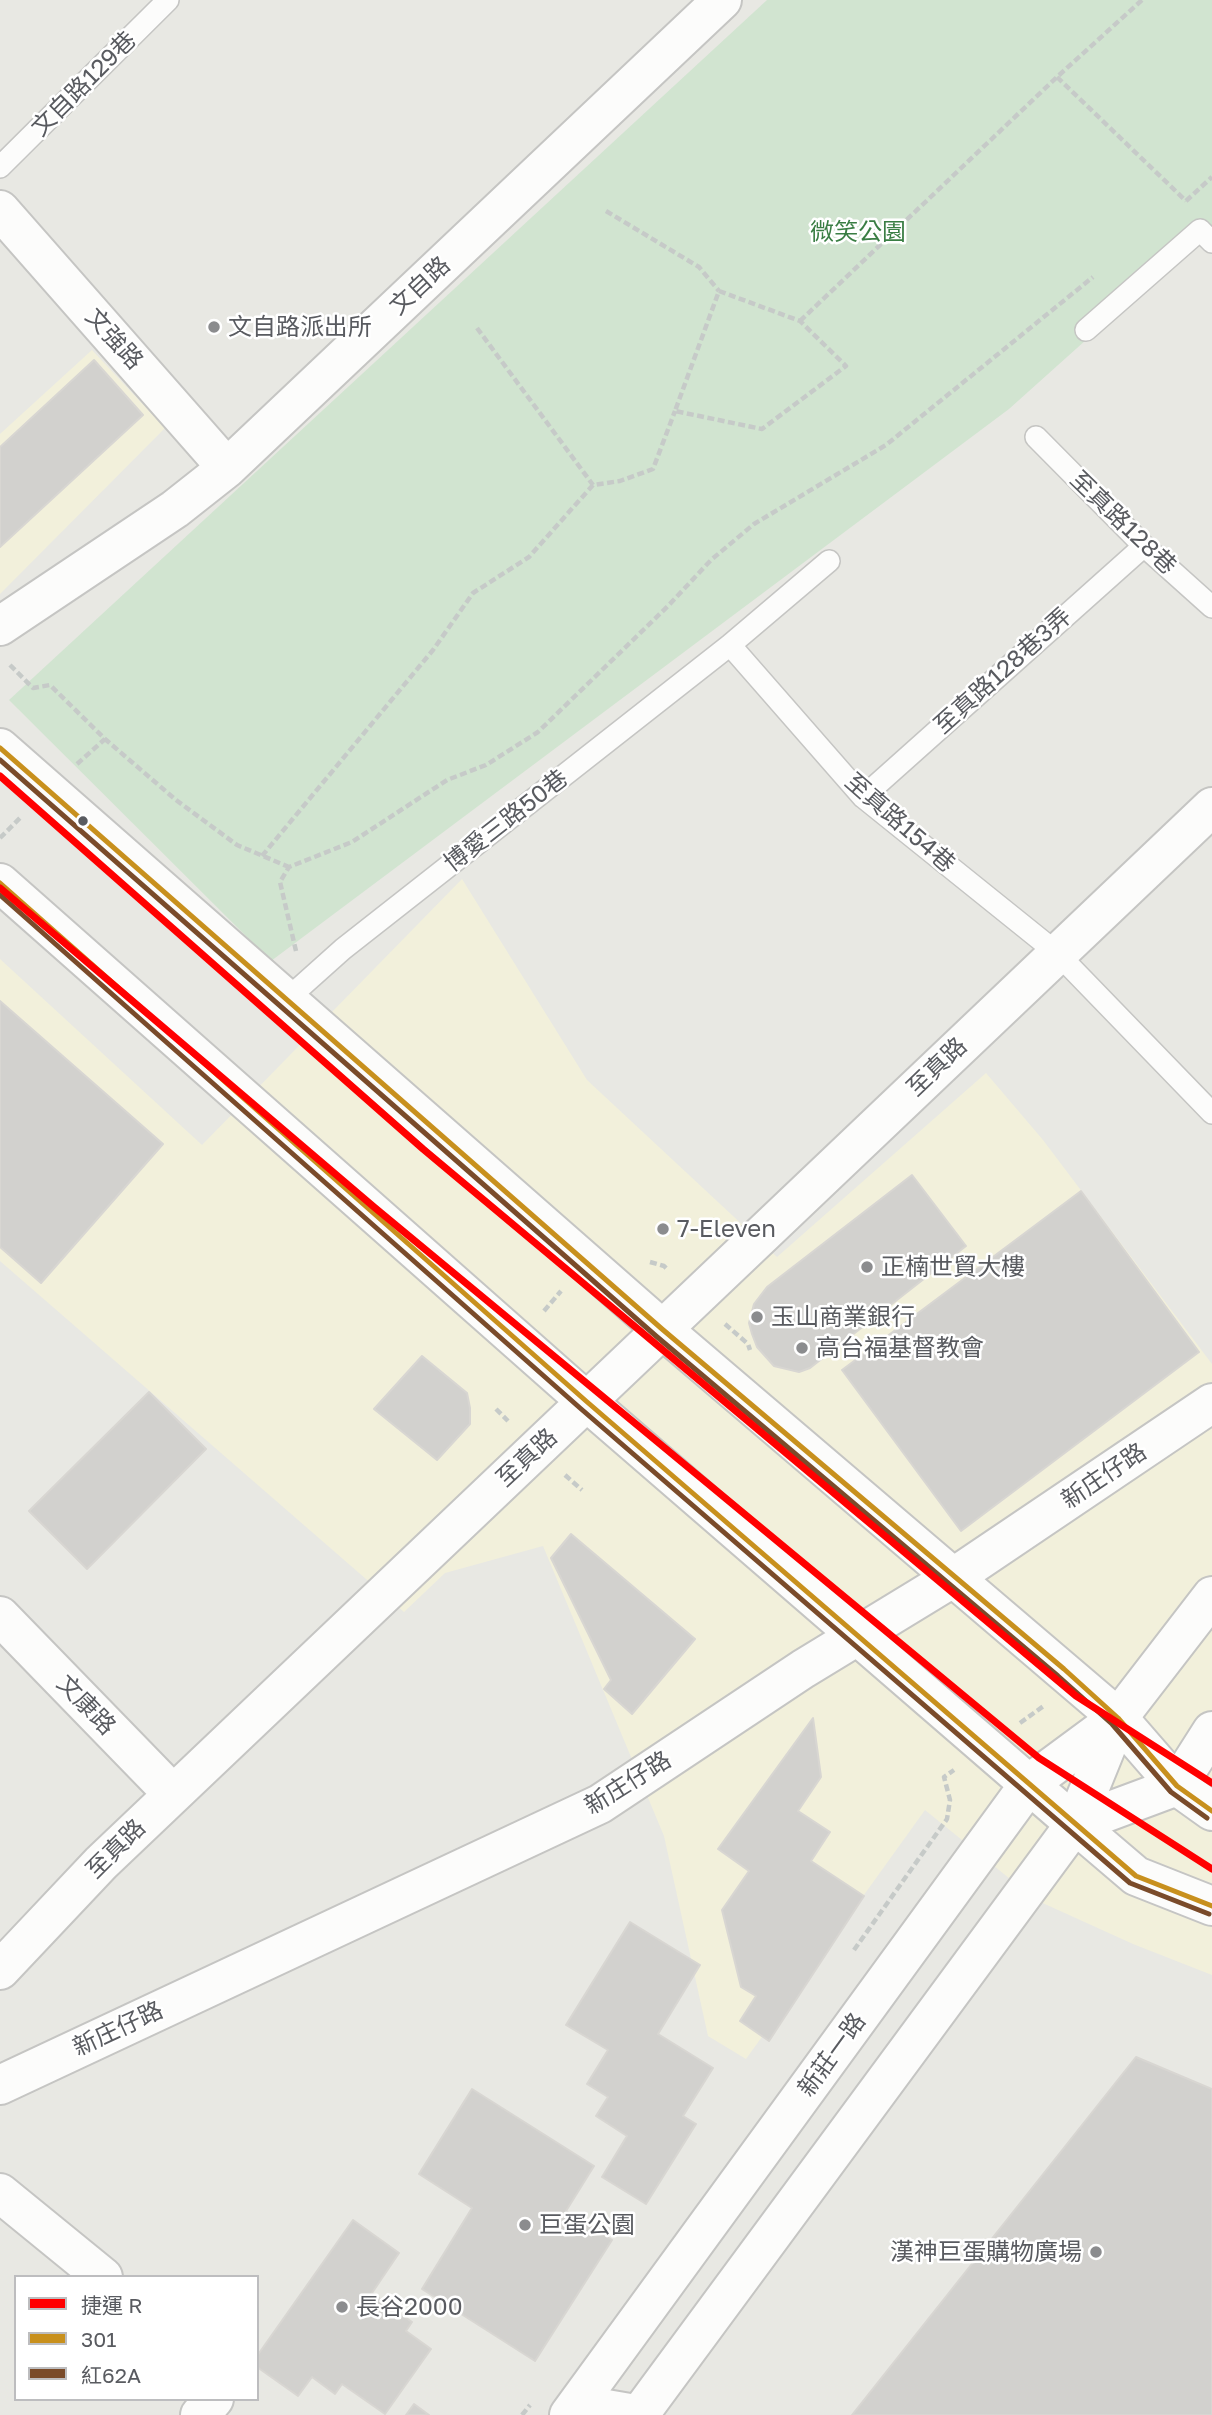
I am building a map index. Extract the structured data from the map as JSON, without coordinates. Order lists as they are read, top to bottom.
{
  "streets": {
    "street": [
      "文自路",
      "文強路",
      "至真路",
      "新庄仔路",
      "文康路",
      "新莊一路"
    ],
    "lane": [
      "文自路129巷",
      "至真路128巷",
      "至真路128巷3弄",
      "博愛三路50巷",
      "至真路154巷"
    ]
  },
  "crossings": [
    ["文自路", "文強路"],
    ["至真路128巷", "至真路128巷3弄"],
    ["至真路128巷3弄", "至真路154巷"],
    ["博愛三路50巷", "至真路154巷"],
    ["至真路154巷", "至真路"],
    ["至真路", "文康路"]
  ],
  "parks": ["微笑公園"],
  "places": [
    "文自路派出所",
    "7-Eleven",
    "正楠世貿大樓",
    "玉山商業銀行",
    "高台福基督教會",
    "巨蛋公園",
    "漢神巨蛋購物廣場",
    "長谷2000"
  ],
  "lines": ["transit line 301", "transit line 紅62A", "metro line R"],
  "legend": ["捷運 R", "301", "紅62A"]
}
